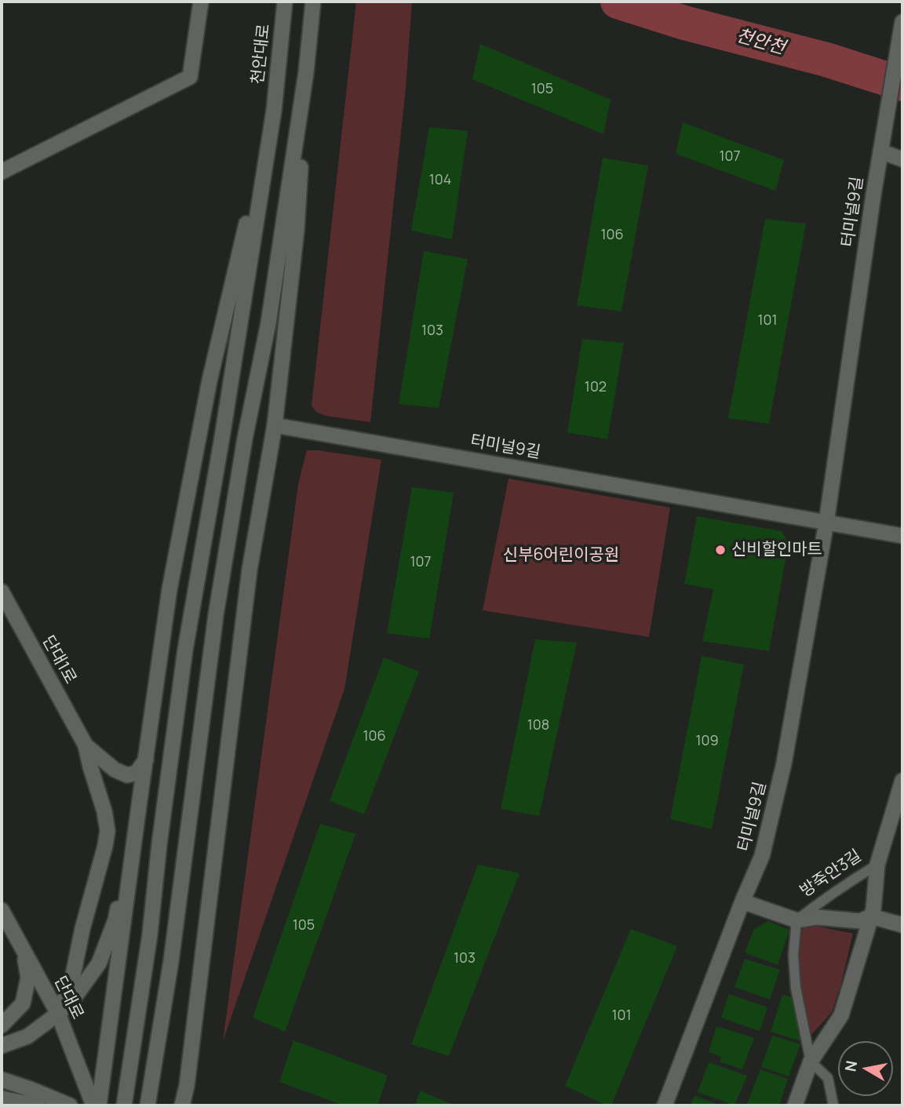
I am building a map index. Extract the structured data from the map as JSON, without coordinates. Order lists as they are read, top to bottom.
{
  "streets": {
    "main road": [
      "천안대로",
      "터미널9길",
      "단대1로",
      "방죽안3길",
      "단대로"
    ]
  },
  "water": ["천안천"],
  "parks": ["신부6어린이공원"],
  "places": ["신비할인마트"],
  "house_numbers": [
    "105",
    "107",
    "104",
    "106",
    "101",
    "103",
    "102",
    "107",
    "108",
    "106",
    "109",
    "105",
    "103",
    "101"
  ],
  "north": "left"
}
